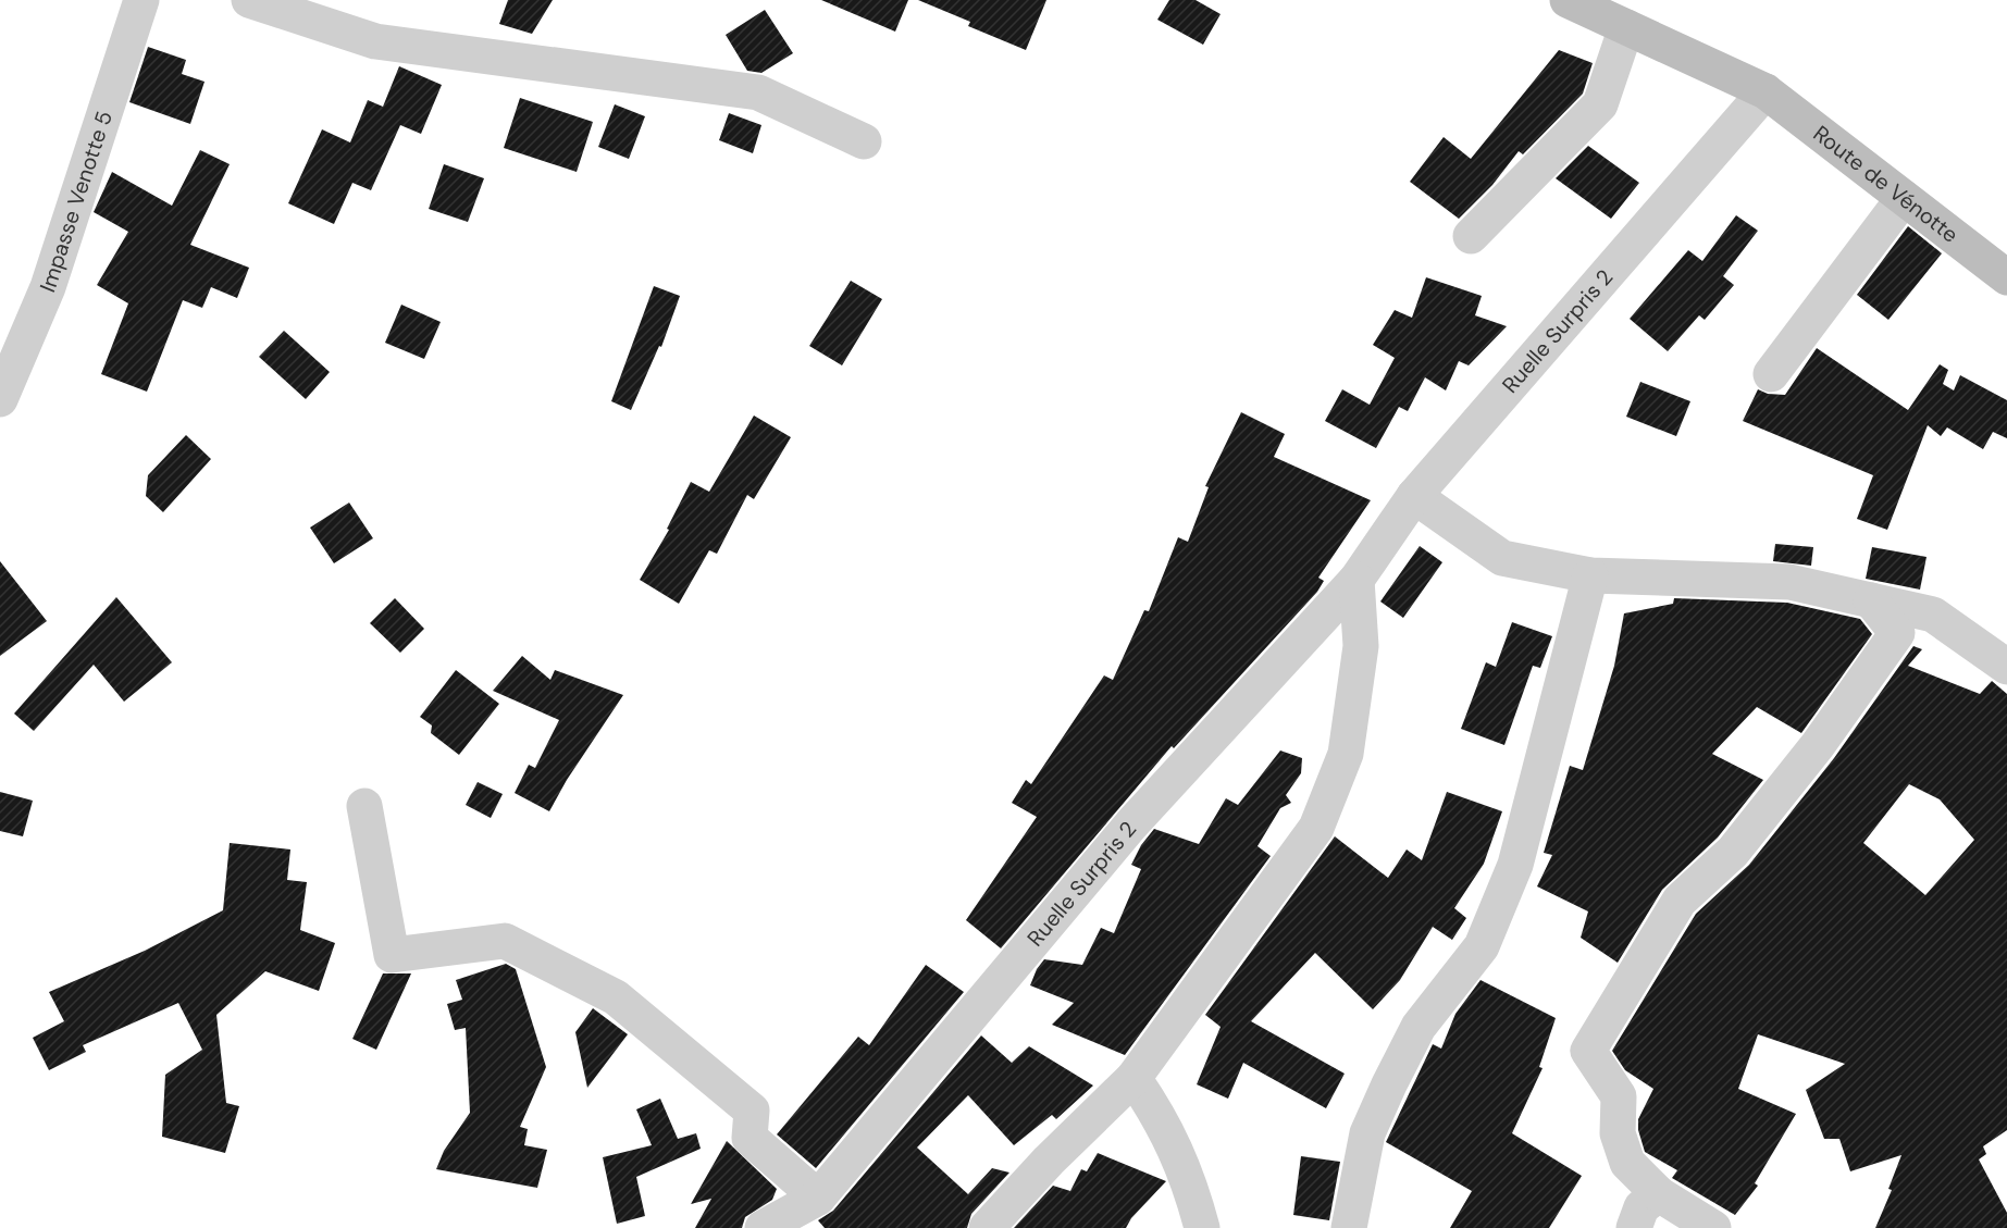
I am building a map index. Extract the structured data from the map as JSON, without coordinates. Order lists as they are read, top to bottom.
{
  "streets": {
    "street": ["Route de Vénotte", "Impasse Venotte 5", "Ruelle Surpris 2"]
  },
  "crossings": [
    ["Route de Vénotte", "Ruelle Surpris 2"]
  ]
}
